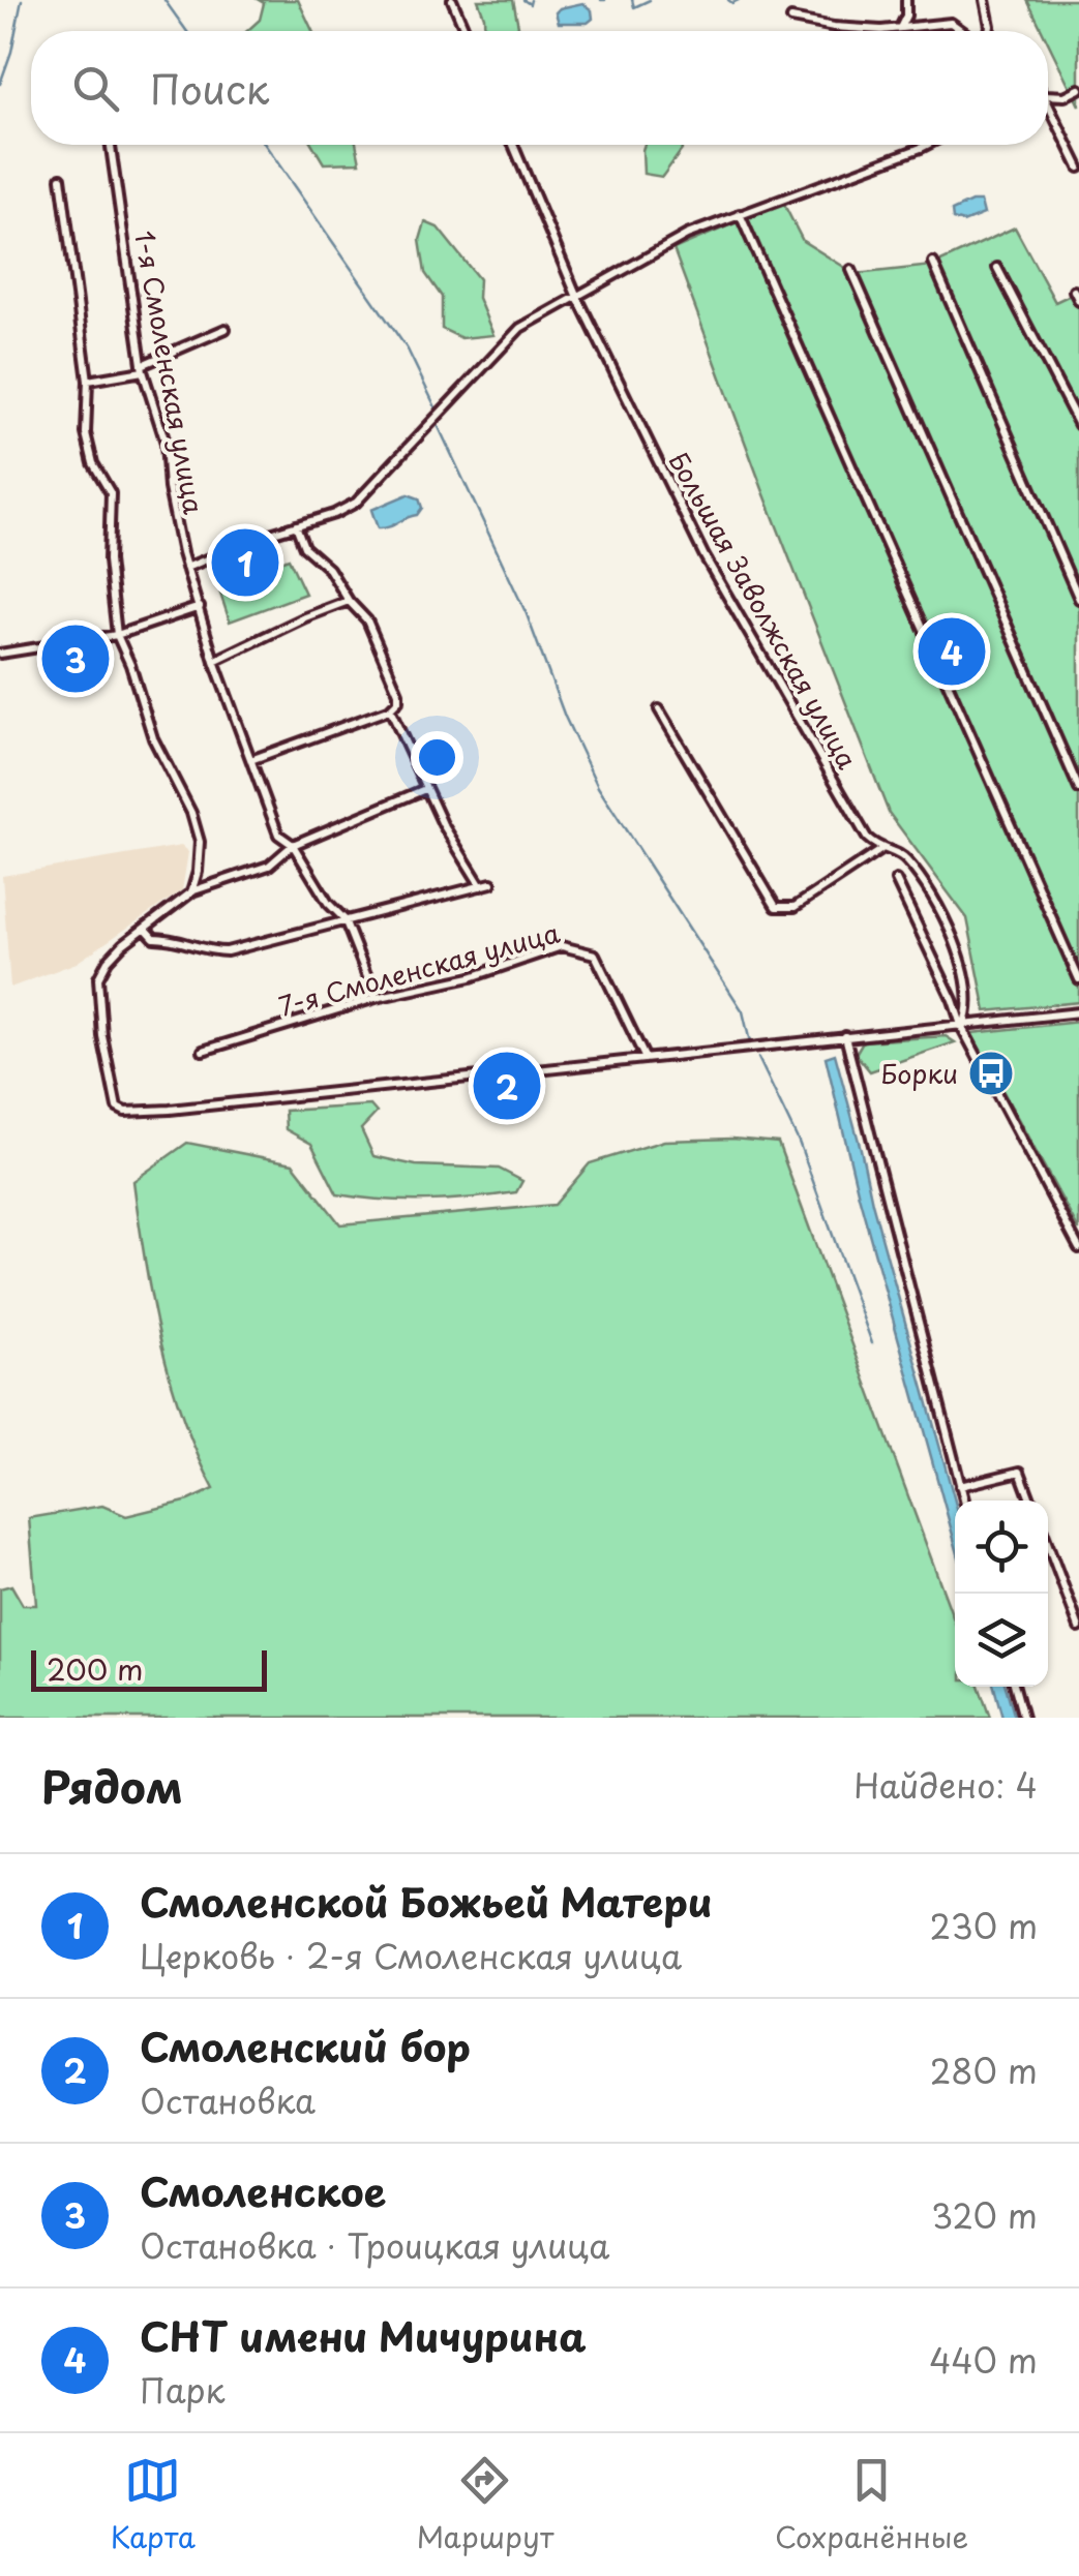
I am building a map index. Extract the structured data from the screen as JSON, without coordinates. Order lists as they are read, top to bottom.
{
  "streets": {
    "street": ["1-я Смоленская улица", "Большая Заволжская улица", "7-я Смоленская улица"]
  },
  "crossings": [
    ["1-я Смоленская улица", "7-я Смоленская улица"]
  ],
  "places": {
    "bus stop": ["Борки"]
  },
  "scale_bar": "200 m",
  "page": {
    "search": "Поиск",
    "pins": [
      "1",
      "4",
      "3",
      "2"
    ],
    "scale": "200 m",
    "heading": ["Рядом", "Найдено: 4"],
    "list": [
      {
        "mark": "1",
        "name": "Смоленской Божьей Матери",
        "note": "Церковь · 2-я Смоленская улица",
        "value": "230 m"
      },
      {
        "mark": "2",
        "name": "Смоленский бор",
        "note": "Остановка",
        "value": "280 m"
      },
      {
        "mark": "3",
        "name": "Смоленское",
        "note": "Остановка · Троицкая улица",
        "value": "320 m"
      },
      {
        "mark": "4",
        "name": "СНТ имени Мичурина",
        "note": "Парк",
        "value": "440 m"
      }
    ],
    "nav": ["Карта", "Маршрут", "Сохранённые"]
  }
}
